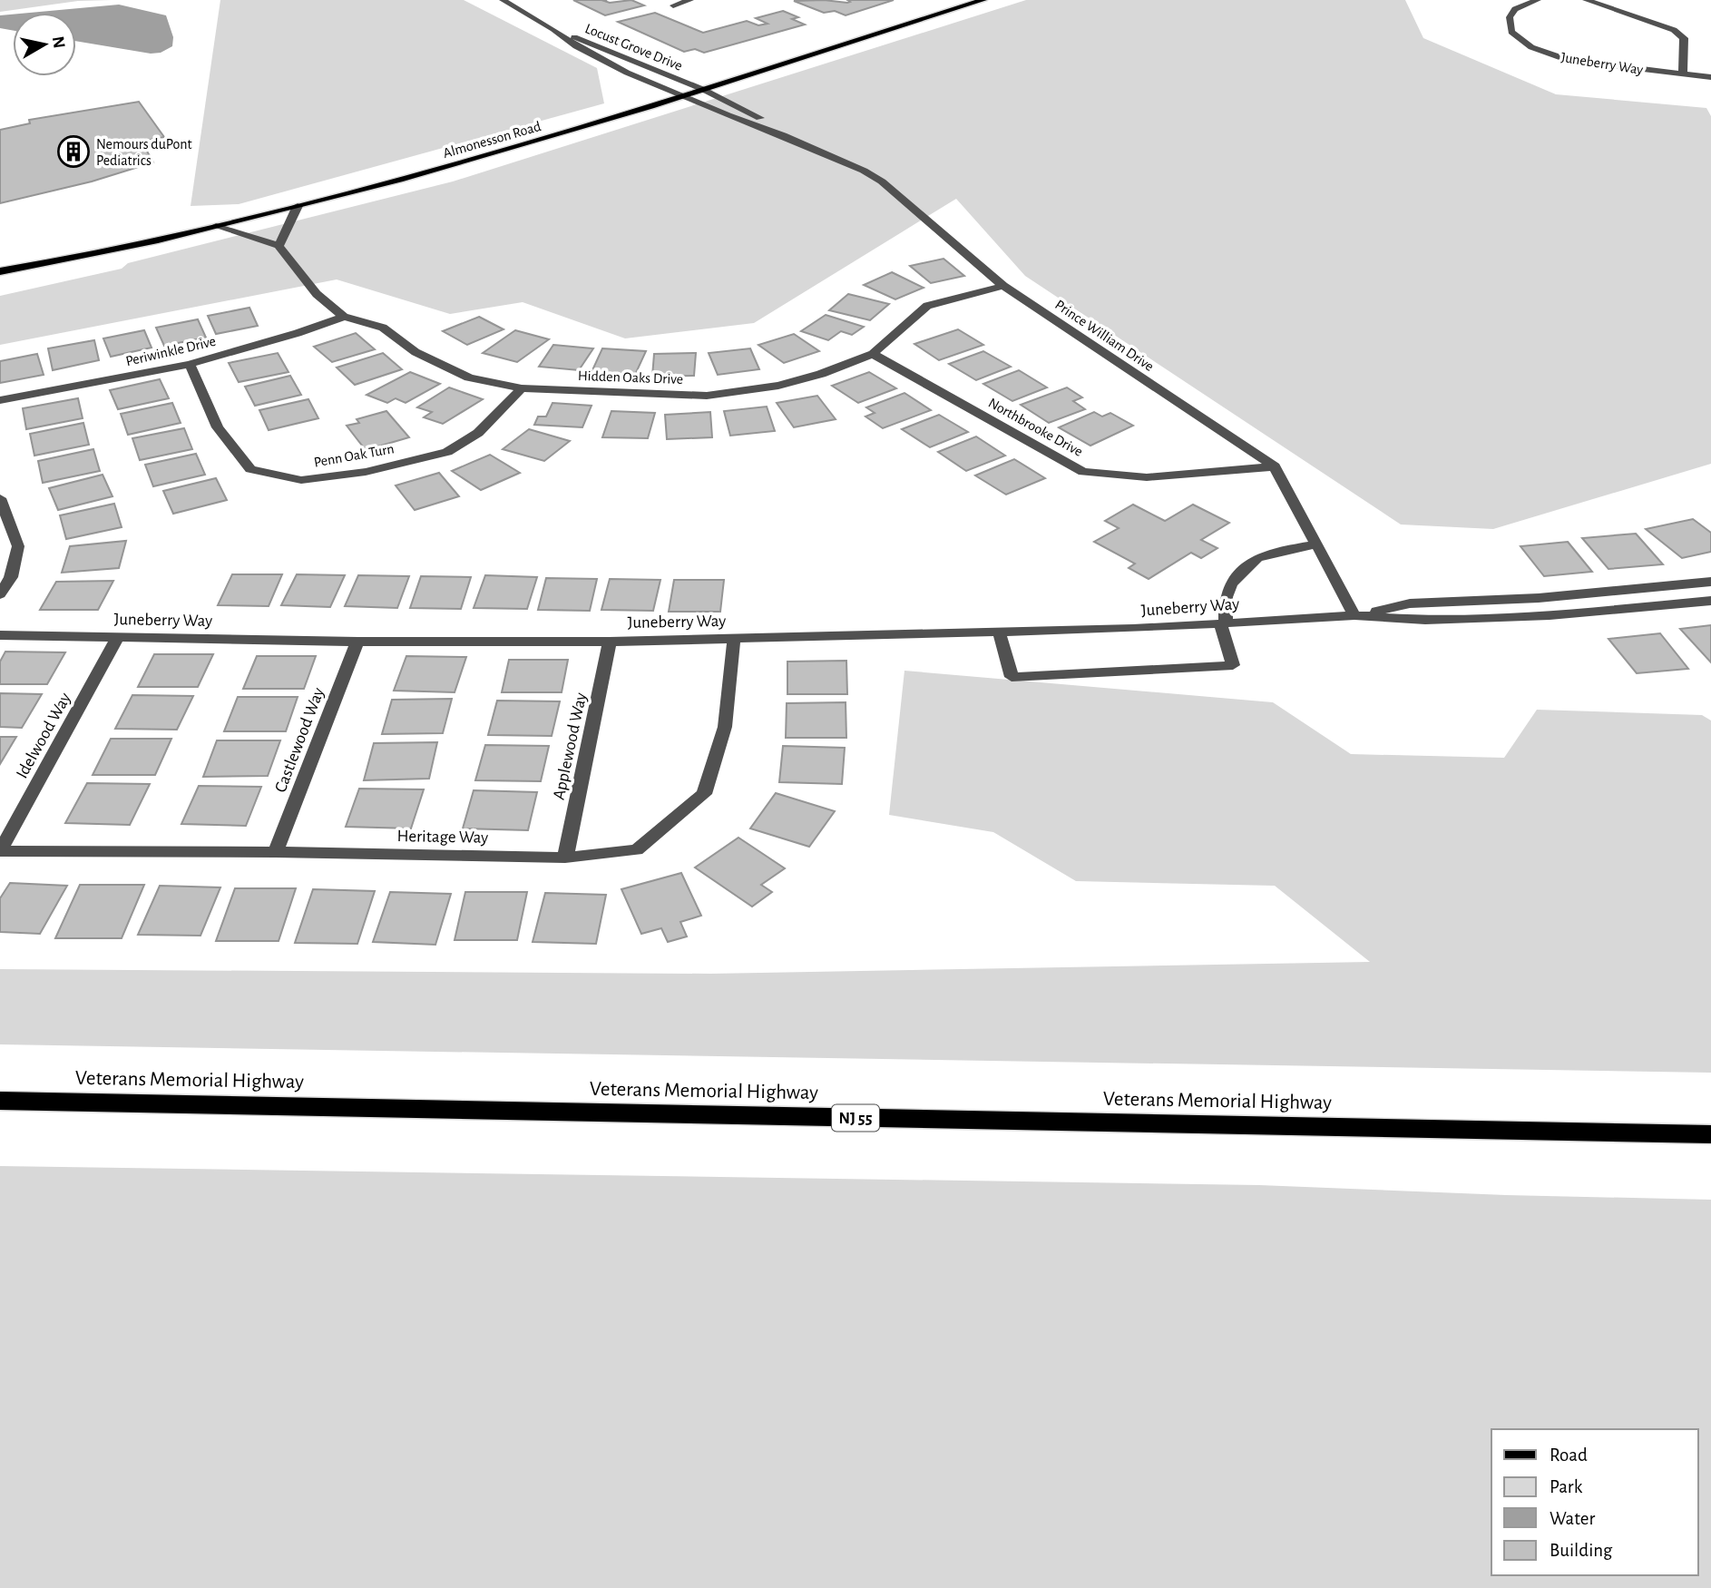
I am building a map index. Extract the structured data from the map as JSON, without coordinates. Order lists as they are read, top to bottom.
{
  "streets": {
    "highway": ["Veterans Memorial Highway", "NJ 55"],
    "main road": ["Almonesson Road"],
    "street": [
      "Locust Grove Drive",
      "Juneberry Way",
      "Prince William Drive",
      "Periwinkle Drive",
      "Hidden Oaks Drive",
      "Northbrooke Drive",
      "Penn Oak Turn",
      "Idelwood Way",
      "Castlewood Way",
      "Applewood Way",
      "Heritage Way"
    ]
  },
  "crossings": [
    ["Locust Grove Drive", "Almonesson Road"],
    ["Locust Grove Drive", "Prince William Drive"],
    ["Juneberry Way", "Prince William Drive"],
    ["Juneberry Way", "Idelwood Way"],
    ["Juneberry Way", "Castlewood Way"],
    ["Juneberry Way", "Applewood Way"],
    ["Juneberry Way", "Heritage Way"],
    ["Almonesson Road", "Prince William Drive"],
    ["Prince William Drive", "Hidden Oaks Drive"],
    ["Prince William Drive", "Northbrooke Drive"],
    ["Periwinkle Drive", "Hidden Oaks Drive"],
    ["Periwinkle Drive", "Penn Oak Turn"],
    ["Hidden Oaks Drive", "Northbrooke Drive"],
    ["Hidden Oaks Drive", "Penn Oak Turn"],
    ["Idelwood Way", "Heritage Way"],
    ["Castlewood Way", "Heritage Way"],
    ["Applewood Way", "Heritage Way"]
  ],
  "places": {
    "building": ["Nemours duPont Pediatrics"]
  },
  "legend": [
    "Road",
    "Park",
    "Water",
    "Building"
  ],
  "north": "right"
}
